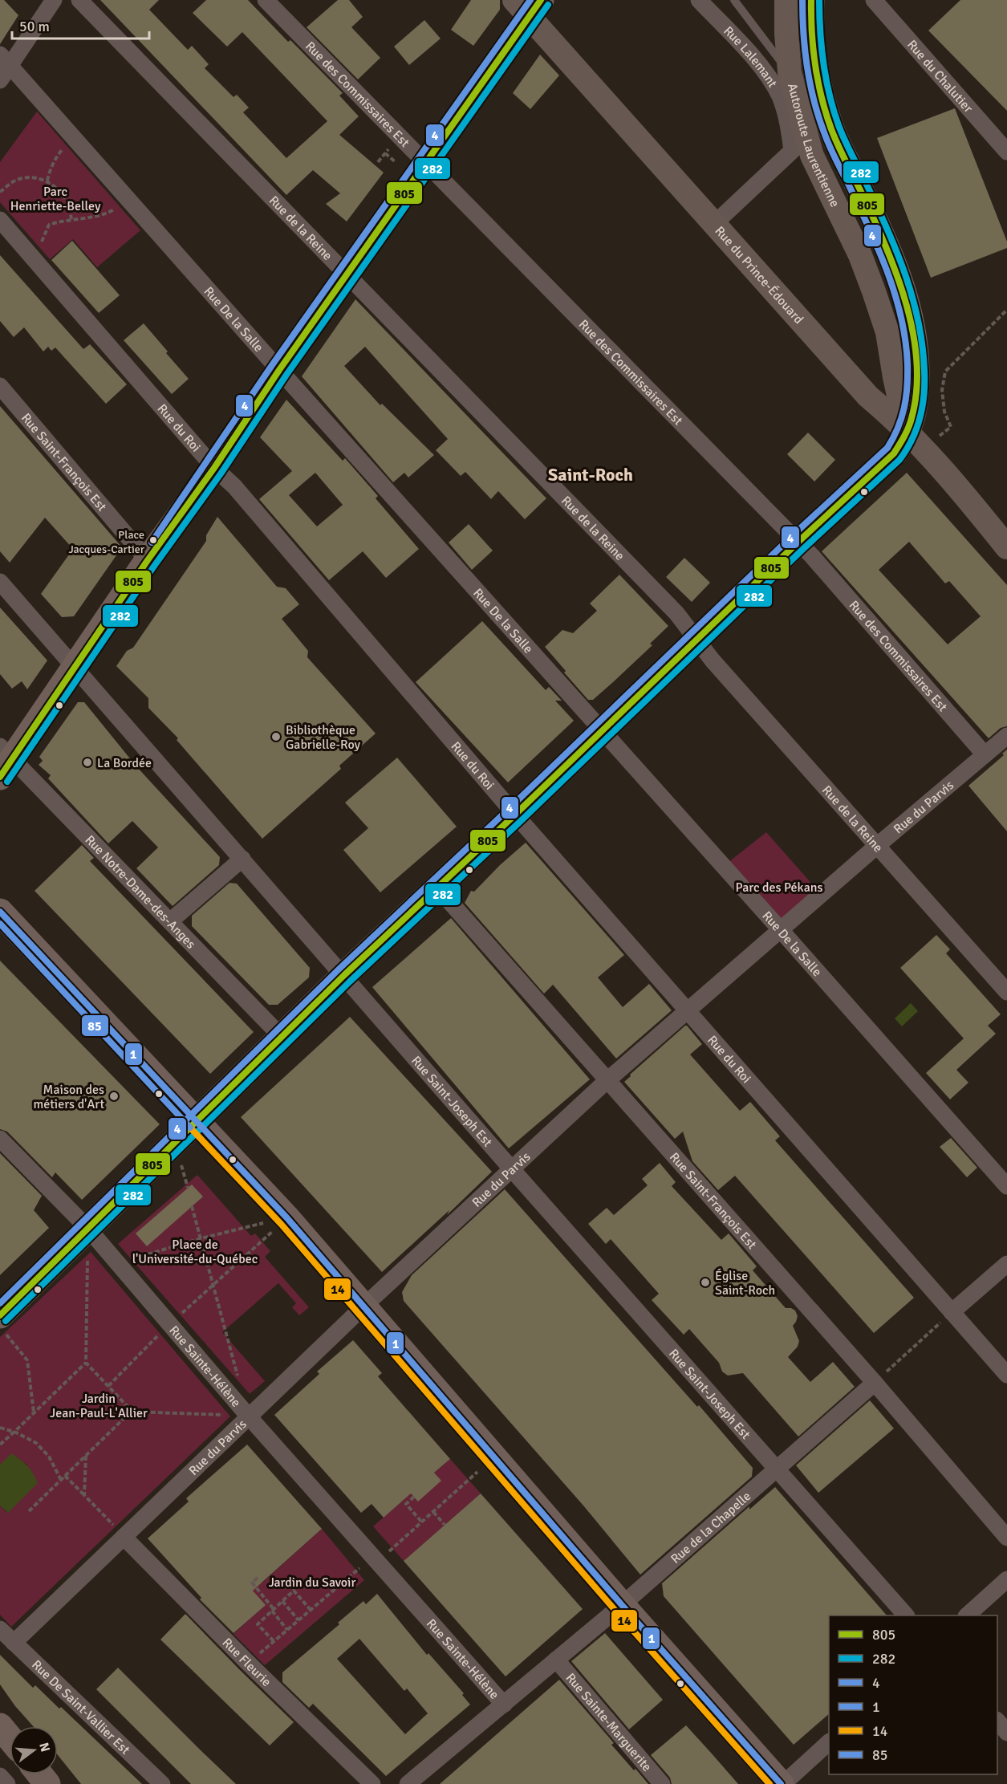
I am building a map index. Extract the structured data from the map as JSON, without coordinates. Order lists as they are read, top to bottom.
{
  "streets": {
    "main road": ["Autoroute Laurentienne"],
    "street": [
      "Rue Lalemant",
      "Rue du Chalutier",
      "Rue des Commissaires Est",
      "Rue de la Reine",
      "Rue du Prince-Édouard",
      "Rue De la Salle",
      "Rue du Roi",
      "Rue Saint-François Est",
      "Rue du Parvis",
      "Rue Notre-Dame-des-Anges",
      "Rue Saint-Joseph Est",
      "Rue Sainte-Hélène",
      "Rue de la Chapelle",
      "Rue Fleurie",
      "Rue De Saint-Vallier Est",
      "Rue Sainte-Marguerite"
    ]
  },
  "crossings": [
    ["Rue Lalemant", "Rue du Prince-Édouard"],
    ["Rue des Commissaires Est", "Rue du Parvis"],
    ["Autoroute Laurentienne", "Rue du Prince-Édouard"],
    ["Rue de la Reine", "Rue du Parvis"],
    ["Rue De la Salle", "Rue du Parvis"],
    ["Rue du Roi", "Rue du Parvis"],
    ["Rue Saint-François Est", "Rue du Parvis"],
    ["Rue Saint-François Est", "Rue de la Chapelle"],
    ["Rue du Parvis", "Rue Saint-Joseph Est"],
    ["Rue du Parvis", "Rue Sainte-Hélène"],
    ["Rue du Parvis", "Rue Fleurie"],
    ["Rue du Parvis", "Rue De Saint-Vallier Est"],
    ["Rue Saint-Joseph Est", "Rue de la Chapelle"],
    ["Rue Sainte-Hélène", "Rue de la Chapelle"],
    ["Rue de la Chapelle", "Rue Sainte-Marguerite"]
  ],
  "districts": ["Saint-Roch"],
  "parks": [
    "Parc Henriette-Belley",
    "Parc des Pékans",
    "Place de l'Université-du-Québec",
    "Jardin Jean-Paul-L'Allier",
    "Jardin du Savoir"
  ],
  "places": [
    "Place Jacques-Cartier",
    "Bibliothèque Gabrielle-Roy",
    "La Bordée",
    "Maison des métiers d'Art",
    "Église Saint-Roch"
  ],
  "lines": [
    "transit line 805",
    "transit line 282",
    "transit line 4",
    "transit line 1",
    "transit line 85",
    "transit line 14"
  ],
  "legend": [
    "805",
    "282",
    "4",
    "1",
    "14",
    "85"
  ],
  "scale_bar": "50 m",
  "north": "right"
}
